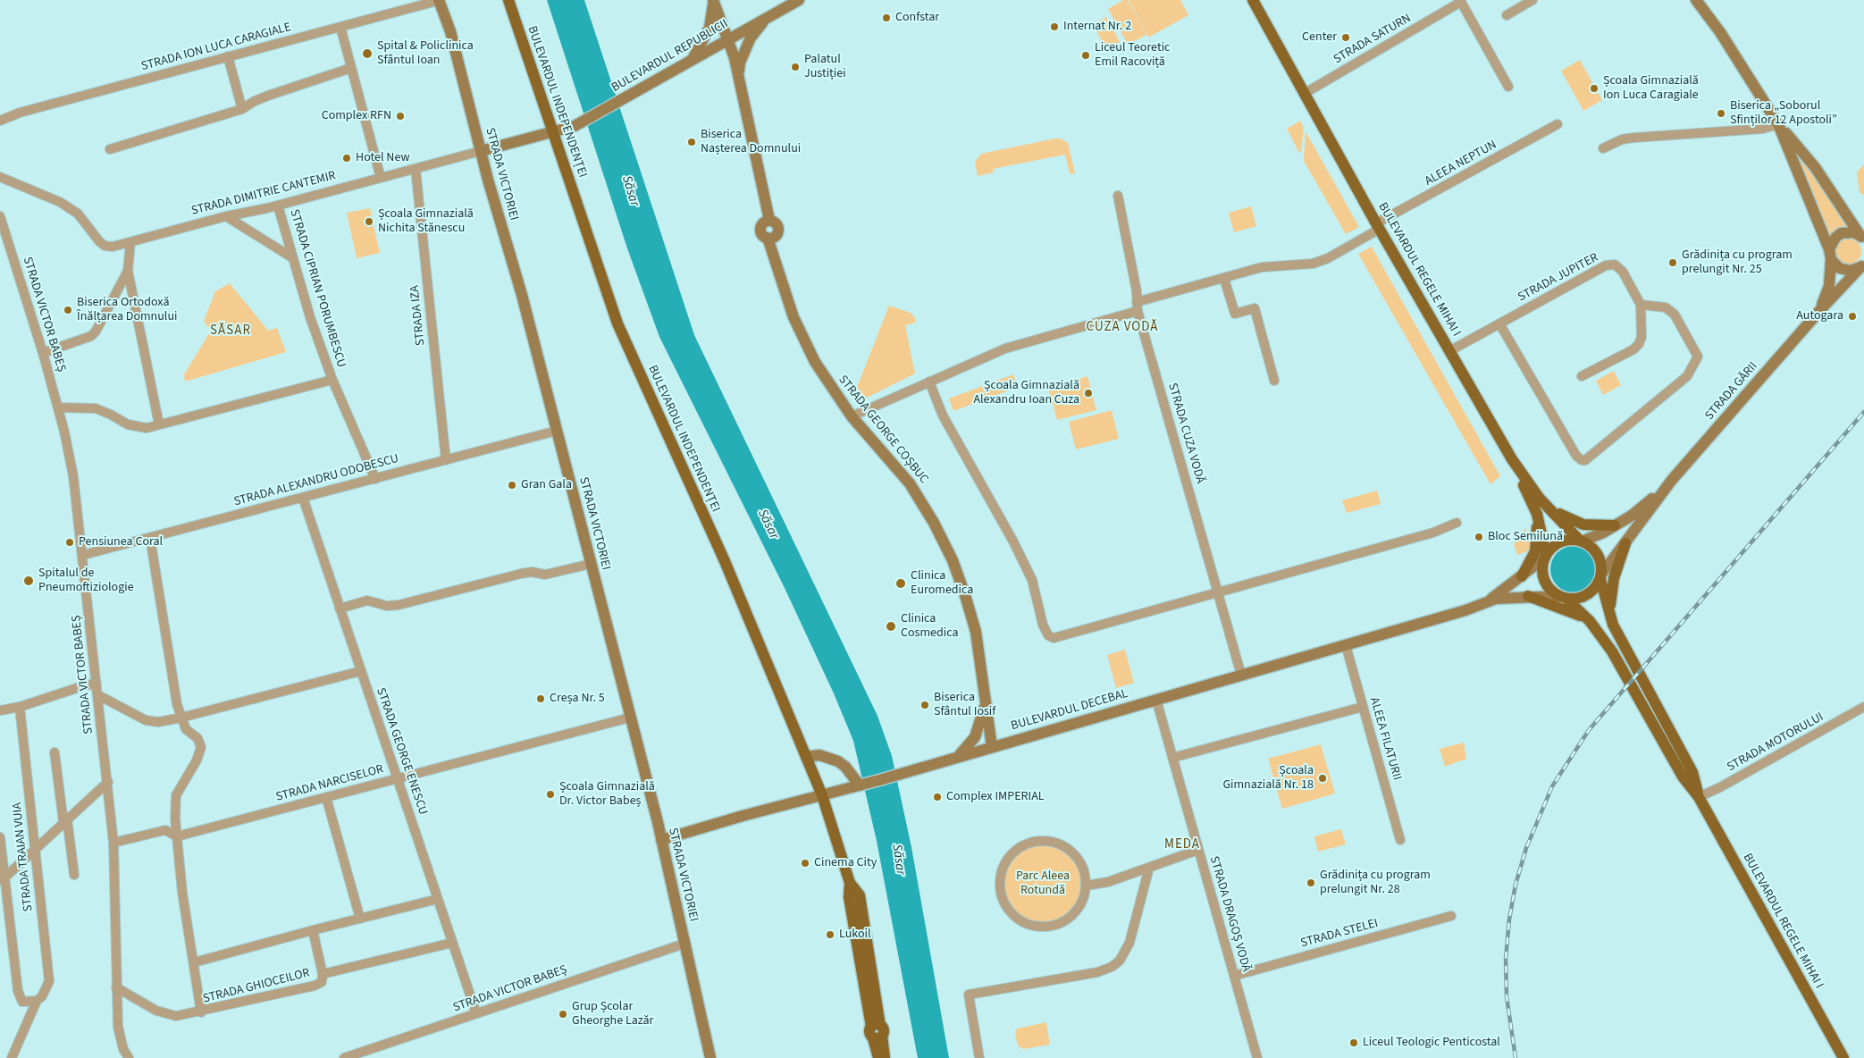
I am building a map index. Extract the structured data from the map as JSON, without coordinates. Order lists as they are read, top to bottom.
{
  "streets": {
    "main road": ["BULEVARDUL INDEPENDENȚEI", "BULEVARDUL REGELE MIHAI I"],
    "street": [
      "STRADA SATURN",
      "STRADA ION LUCA CARAGIALE",
      "BULEVARDUL REPUBLICII",
      "ALEEA NEPTUN",
      "STRADA VICTORIEI",
      "STRADA DIMITRIE CANTEMIR",
      "STRADA JUPITER",
      "STRADA CIPRIAN PORUMBESCU",
      "STRADA VICTOR BABEȘ",
      "STRADA IZA",
      "STRADA GĂRII",
      "STRADA GEORGE COȘBUC",
      "STRADA CUZA VODĂ",
      "STRADA ALEXANDRU ODOBESCU",
      "BULEVARDUL DECEBAL",
      "ALEEA FILATURII",
      "STRADA MOTORULUI",
      "STRADA GEORGE ENESCU",
      "STRADA NARCISELOR",
      "STRADA TRAIAN VUIA",
      "STRADA DRAGOȘ VODĂ",
      "STRADA STELEI",
      "STRADA GHIOCEILOR"
    ]
  },
  "crossings": [
    ["STRADA SATURN", "BULEVARDUL REGELE MIHAI I"],
    ["STRADA ION LUCA CARAGIALE", "STRADA VICTORIEI"],
    ["BULEVARDUL REPUBLICII", "BULEVARDUL INDEPENDENȚEI"],
    ["BULEVARDUL REPUBLICII", "STRADA DIMITRIE CANTEMIR"],
    ["BULEVARDUL REPUBLICII", "STRADA GEORGE COȘBUC"],
    ["BULEVARDUL INDEPENDENȚEI", "STRADA DIMITRIE CANTEMIR"],
    ["BULEVARDUL INDEPENDENȚEI", "BULEVARDUL DECEBAL"],
    ["ALEEA NEPTUN", "BULEVARDUL REGELE MIHAI I"],
    ["ALEEA NEPTUN", "STRADA GEORGE COȘBUC"],
    ["ALEEA NEPTUN", "STRADA CUZA VODĂ"],
    ["STRADA VICTORIEI", "STRADA DIMITRIE CANTEMIR"],
    ["STRADA VICTORIEI", "STRADA VICTOR BABEȘ"],
    ["STRADA VICTORIEI", "STRADA ALEXANDRU ODOBESCU"],
    ["STRADA VICTORIEI", "BULEVARDUL DECEBAL"],
    ["STRADA VICTORIEI", "STRADA NARCISELOR"],
    ["STRADA DIMITRIE CANTEMIR", "STRADA CIPRIAN PORUMBESCU"],
    ["STRADA DIMITRIE CANTEMIR", "STRADA IZA"],
    ["BULEVARDUL REGELE MIHAI I", "STRADA JUPITER"],
    ["BULEVARDUL REGELE MIHAI I", "STRADA GĂRII"],
    ["BULEVARDUL REGELE MIHAI I", "BULEVARDUL DECEBAL"],
    ["BULEVARDUL REGELE MIHAI I", "STRADA MOTORULUI"],
    ["STRADA CIPRIAN PORUMBESCU", "STRADA ALEXANDRU ODOBESCU"],
    ["STRADA VICTOR BABEȘ", "STRADA ALEXANDRU ODOBESCU"],
    ["STRADA VICTOR BABEȘ", "STRADA GEORGE ENESCU"],
    ["STRADA VICTOR BABEȘ", "STRADA NARCISELOR"],
    ["STRADA VICTOR BABEȘ", "STRADA GHIOCEILOR"],
    ["STRADA IZA", "STRADA ALEXANDRU ODOBESCU"],
    ["STRADA GĂRII", "BULEVARDUL DECEBAL"],
    ["STRADA GEORGE COȘBUC", "BULEVARDUL DECEBAL"],
    ["STRADA CUZA VODĂ", "BULEVARDUL DECEBAL"],
    ["STRADA ALEXANDRU ODOBESCU", "STRADA GEORGE ENESCU"],
    ["BULEVARDUL DECEBAL", "ALEEA FILATURII"],
    ["BULEVARDUL DECEBAL", "STRADA DRAGOȘ VODĂ"],
    ["STRADA GEORGE ENESCU", "STRADA NARCISELOR"],
    ["STRADA GEORGE ENESCU", "STRADA GHIOCEILOR"],
    ["STRADA DRAGOȘ VODĂ", "STRADA STELEI"]
  ],
  "districts": ["CUZA VODĂ", "SĂSAR", "MEDA"],
  "water": ["Săsar"],
  "parks": ["Parc Aleea Rotundă"],
  "places": [
    "Confstar",
    "Internat Nr. 2",
    "Center",
    "Spital & Policlinica Sfântul Ioan",
    "Liceul Teoretic Emil Racoviță",
    "Palatul Justiției",
    "Școala Gimnazială Ion Luca Caragiale",
    "Biserica „Soborul Sfinților 12 Apostoli”",
    "Complex RFN",
    "Biserica Nașterea Domnului",
    "Hotel New",
    "Școala Gimnazială Nichita Stănescu",
    "Grădinița cu program prelungit Nr. 25",
    "Biserica Ortodoxă Înălțarea Domnului",
    "Autogara",
    "Școala Gimnazială Alexandru Ioan Cuza",
    "Gran Gala",
    "Bloc Semilună",
    "Pensiunea Coral",
    "Spitalul de Pneumoftiziologie",
    "Clinica Euromedica",
    "Clinica Cosmedica",
    "Creșa Nr. 5",
    "Biserica Sfântul Iosif",
    "Școala Gimnazială Nr. 18",
    "Școala Gimnazială Dr. Victor Babeș",
    "Complex IMPERIAL",
    "Cinema City",
    "Grădinița cu program prelungit Nr. 28",
    "Lukoil",
    "Grup Școlar Gheorghe Lazăr",
    "Liceul Teologic Penticostal"
  ]
}
